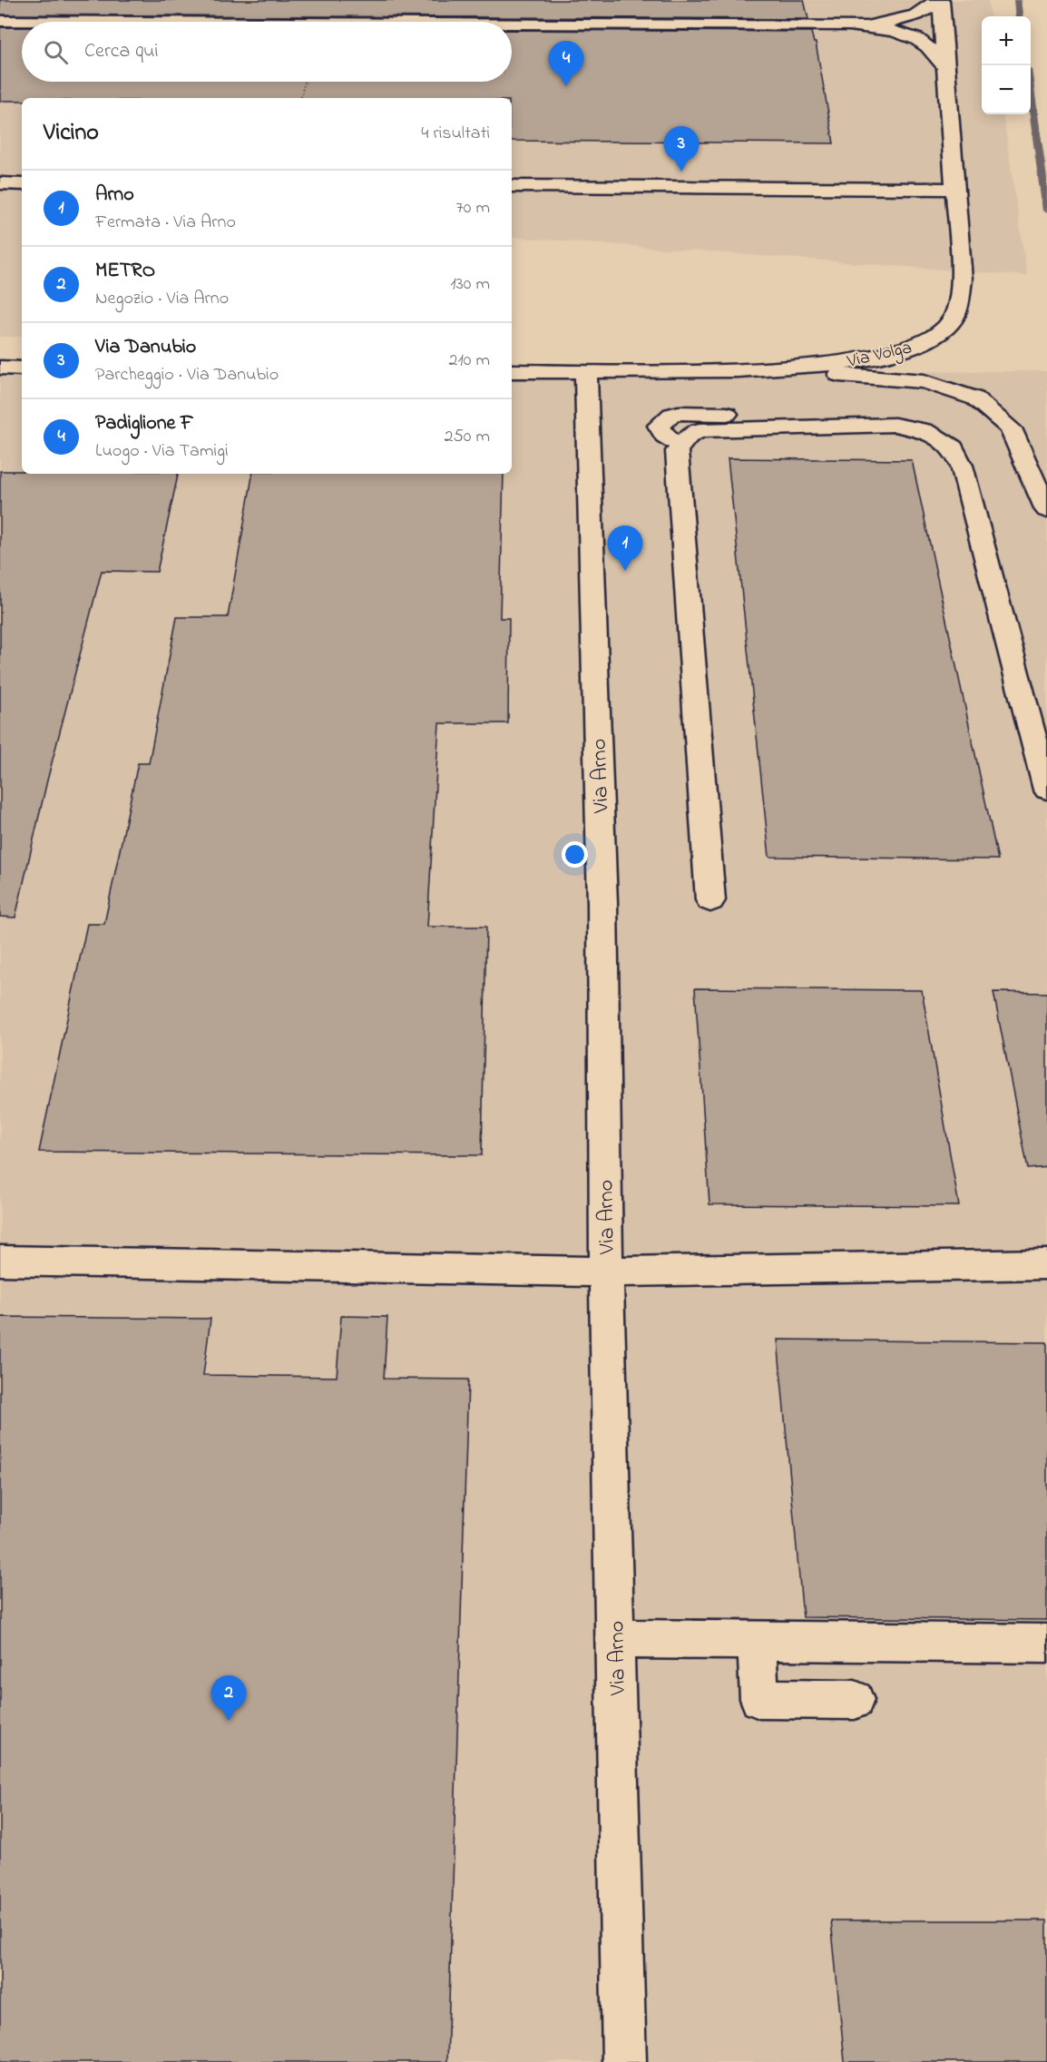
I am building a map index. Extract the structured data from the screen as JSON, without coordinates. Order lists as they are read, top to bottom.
{
  "streets": {
    "street": ["Via Volga", "Via Arno"]
  },
  "crossings": [
    ["Via Volga", "Via Arno"]
  ],
  "page": {
    "map_buttons": ["+", "−"],
    "search": "Cerca qui",
    "pins": [
      "4",
      "3",
      "1",
      "2"
    ],
    "heading": ["Vicino", "4 risultati"],
    "list": [
      {
        "mark": "1",
        "name": "Arno",
        "note": "Fermata · Via Arno",
        "value": "70 m"
      },
      {
        "mark": "2",
        "name": "METRO",
        "note": "Negozio · Via Arno",
        "value": "130 m"
      },
      {
        "mark": "3",
        "name": "Via Danubio",
        "note": "Parcheggio · Via Danubio",
        "value": "210 m"
      },
      {
        "mark": "4",
        "name": "Padiglione F",
        "note": "Luogo · Via Tamigi",
        "value": "250 m"
      }
    ]
  }
}
